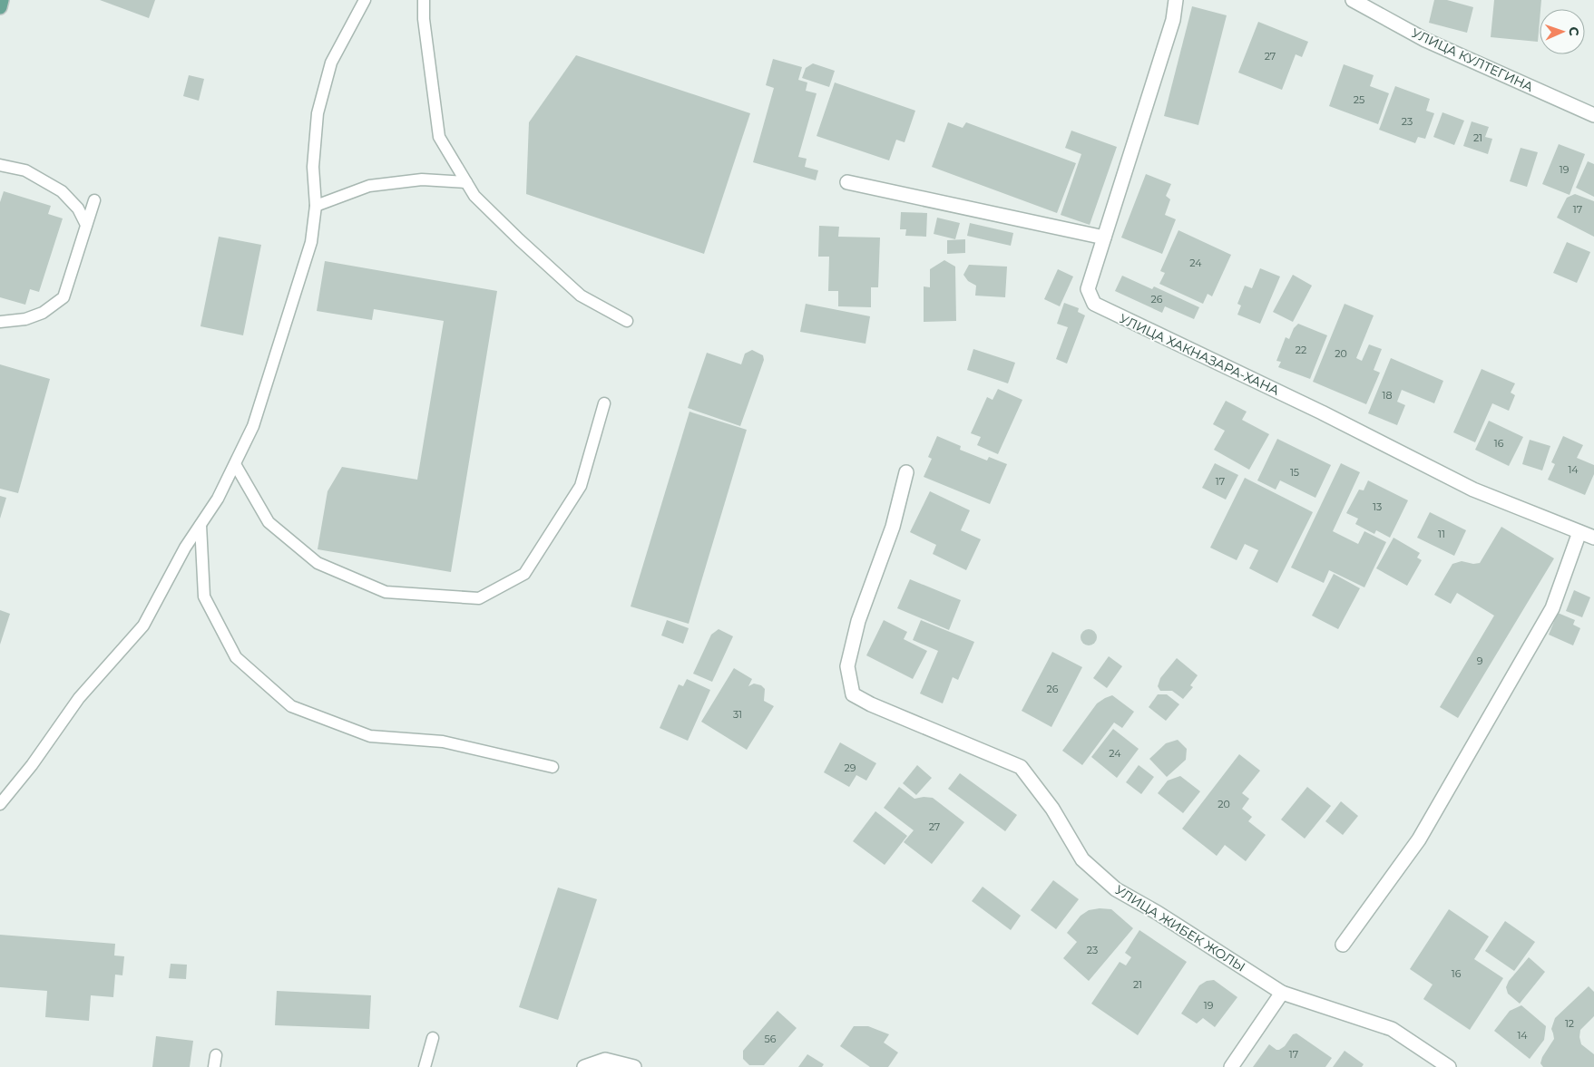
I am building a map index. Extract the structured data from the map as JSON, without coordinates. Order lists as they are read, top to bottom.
{
  "streets": {
    "street": ["УЛИЦА КУЛТЕГИНА", "УЛИЦА ХАКНАЗАРА-ХАНА", "УЛИЦА ЖИБЕК ЖОЛЫ"]
  },
  "house_numbers": [
    "27",
    "25",
    "23",
    "21",
    "19",
    "17",
    "24",
    "26",
    "22",
    "20",
    "18",
    "16",
    "14",
    "15",
    "17",
    "13",
    "11",
    "9",
    "26",
    "31",
    "24",
    "29",
    "20",
    "27",
    "23",
    "16",
    "21",
    "19",
    "12",
    "14",
    "56",
    "17"
  ],
  "north": "right"
}
